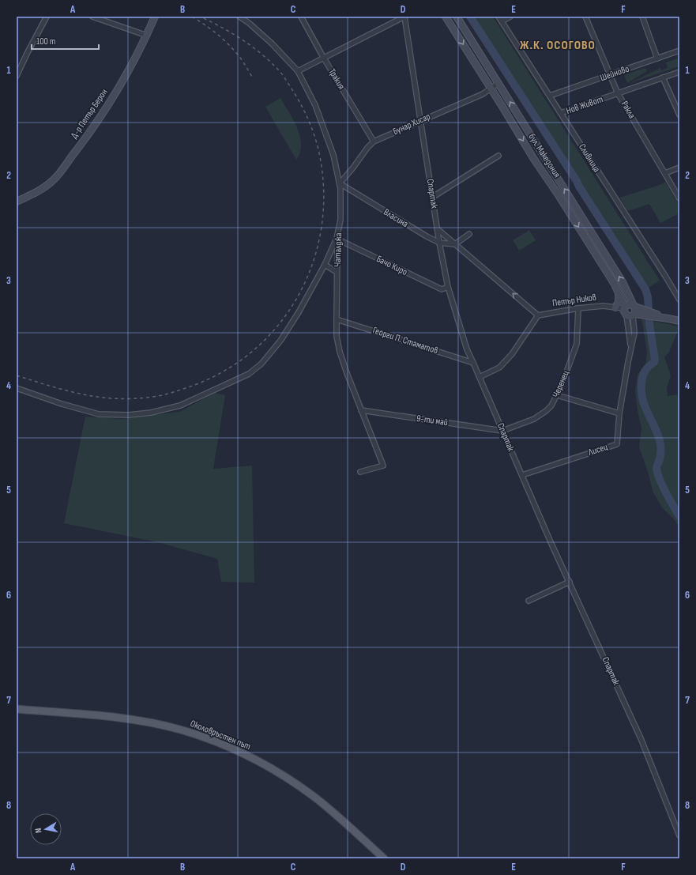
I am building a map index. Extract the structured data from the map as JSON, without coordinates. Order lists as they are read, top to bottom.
{
  "streets": {
    "main road": ["Околовръстен път"],
    "street": [
      "Шейново",
      "Тракия",
      "Нов Живот",
      "Ракла",
      "Д-р Петър Берон",
      "Бунар Хисар",
      "бул. Македония",
      "Сливница",
      "Спартак",
      "Власина",
      "Чаталджа",
      "Бачо Киро",
      "Петър Ников",
      "Георги П. Стаматов",
      "Черенец",
      "9-ти май",
      "Лисец"
    ]
  },
  "crossings": [
    ["Шейново", "Ракла"],
    ["Шейново", "Сливница"],
    ["Тракия", "Бунар Хисар"],
    ["Нов Живот", "Ракла"],
    ["Нов Живот", "Сливница"],
    ["Бунар Хисар", "бул. Македония"],
    ["Бунар Хисар", "Спартак"],
    ["Бунар Хисар", "Власина"],
    ["Бунар Хисар", "Чаталджа"],
    ["бул. Македония", "Петър Ников"],
    ["бул. Македония", "Лисец"],
    ["Спартак", "Власина"],
    ["Спартак", "Бачо Киро"],
    ["Спартак", "Георги П. Стаматов"],
    ["Спартак", "Черенец"],
    ["Спартак", "9-ти май"],
    ["Спартак", "Лисец"],
    ["Власина", "Чаталджа"],
    ["Чаталджа", "Бачо Киро"],
    ["Чаталджа", "Георги П. Стаматов"],
    ["Чаталджа", "9-ти май"],
    ["Петър Ников", "Черенец"],
    ["Петър Ников", "Лисец"],
    ["Черенец", "9-ти май"]
  ],
  "districts": ["Ж.К. ОСОГОВО"],
  "scale_bar": "100 m",
  "north": "left",
  "grid": {
    "columns": [
      "A",
      "B",
      "C",
      "D",
      "E",
      "F"
    ],
    "rows": [
      "1",
      "2",
      "3",
      "4",
      "5",
      "6",
      "7",
      "8"
    ]
  }
}
